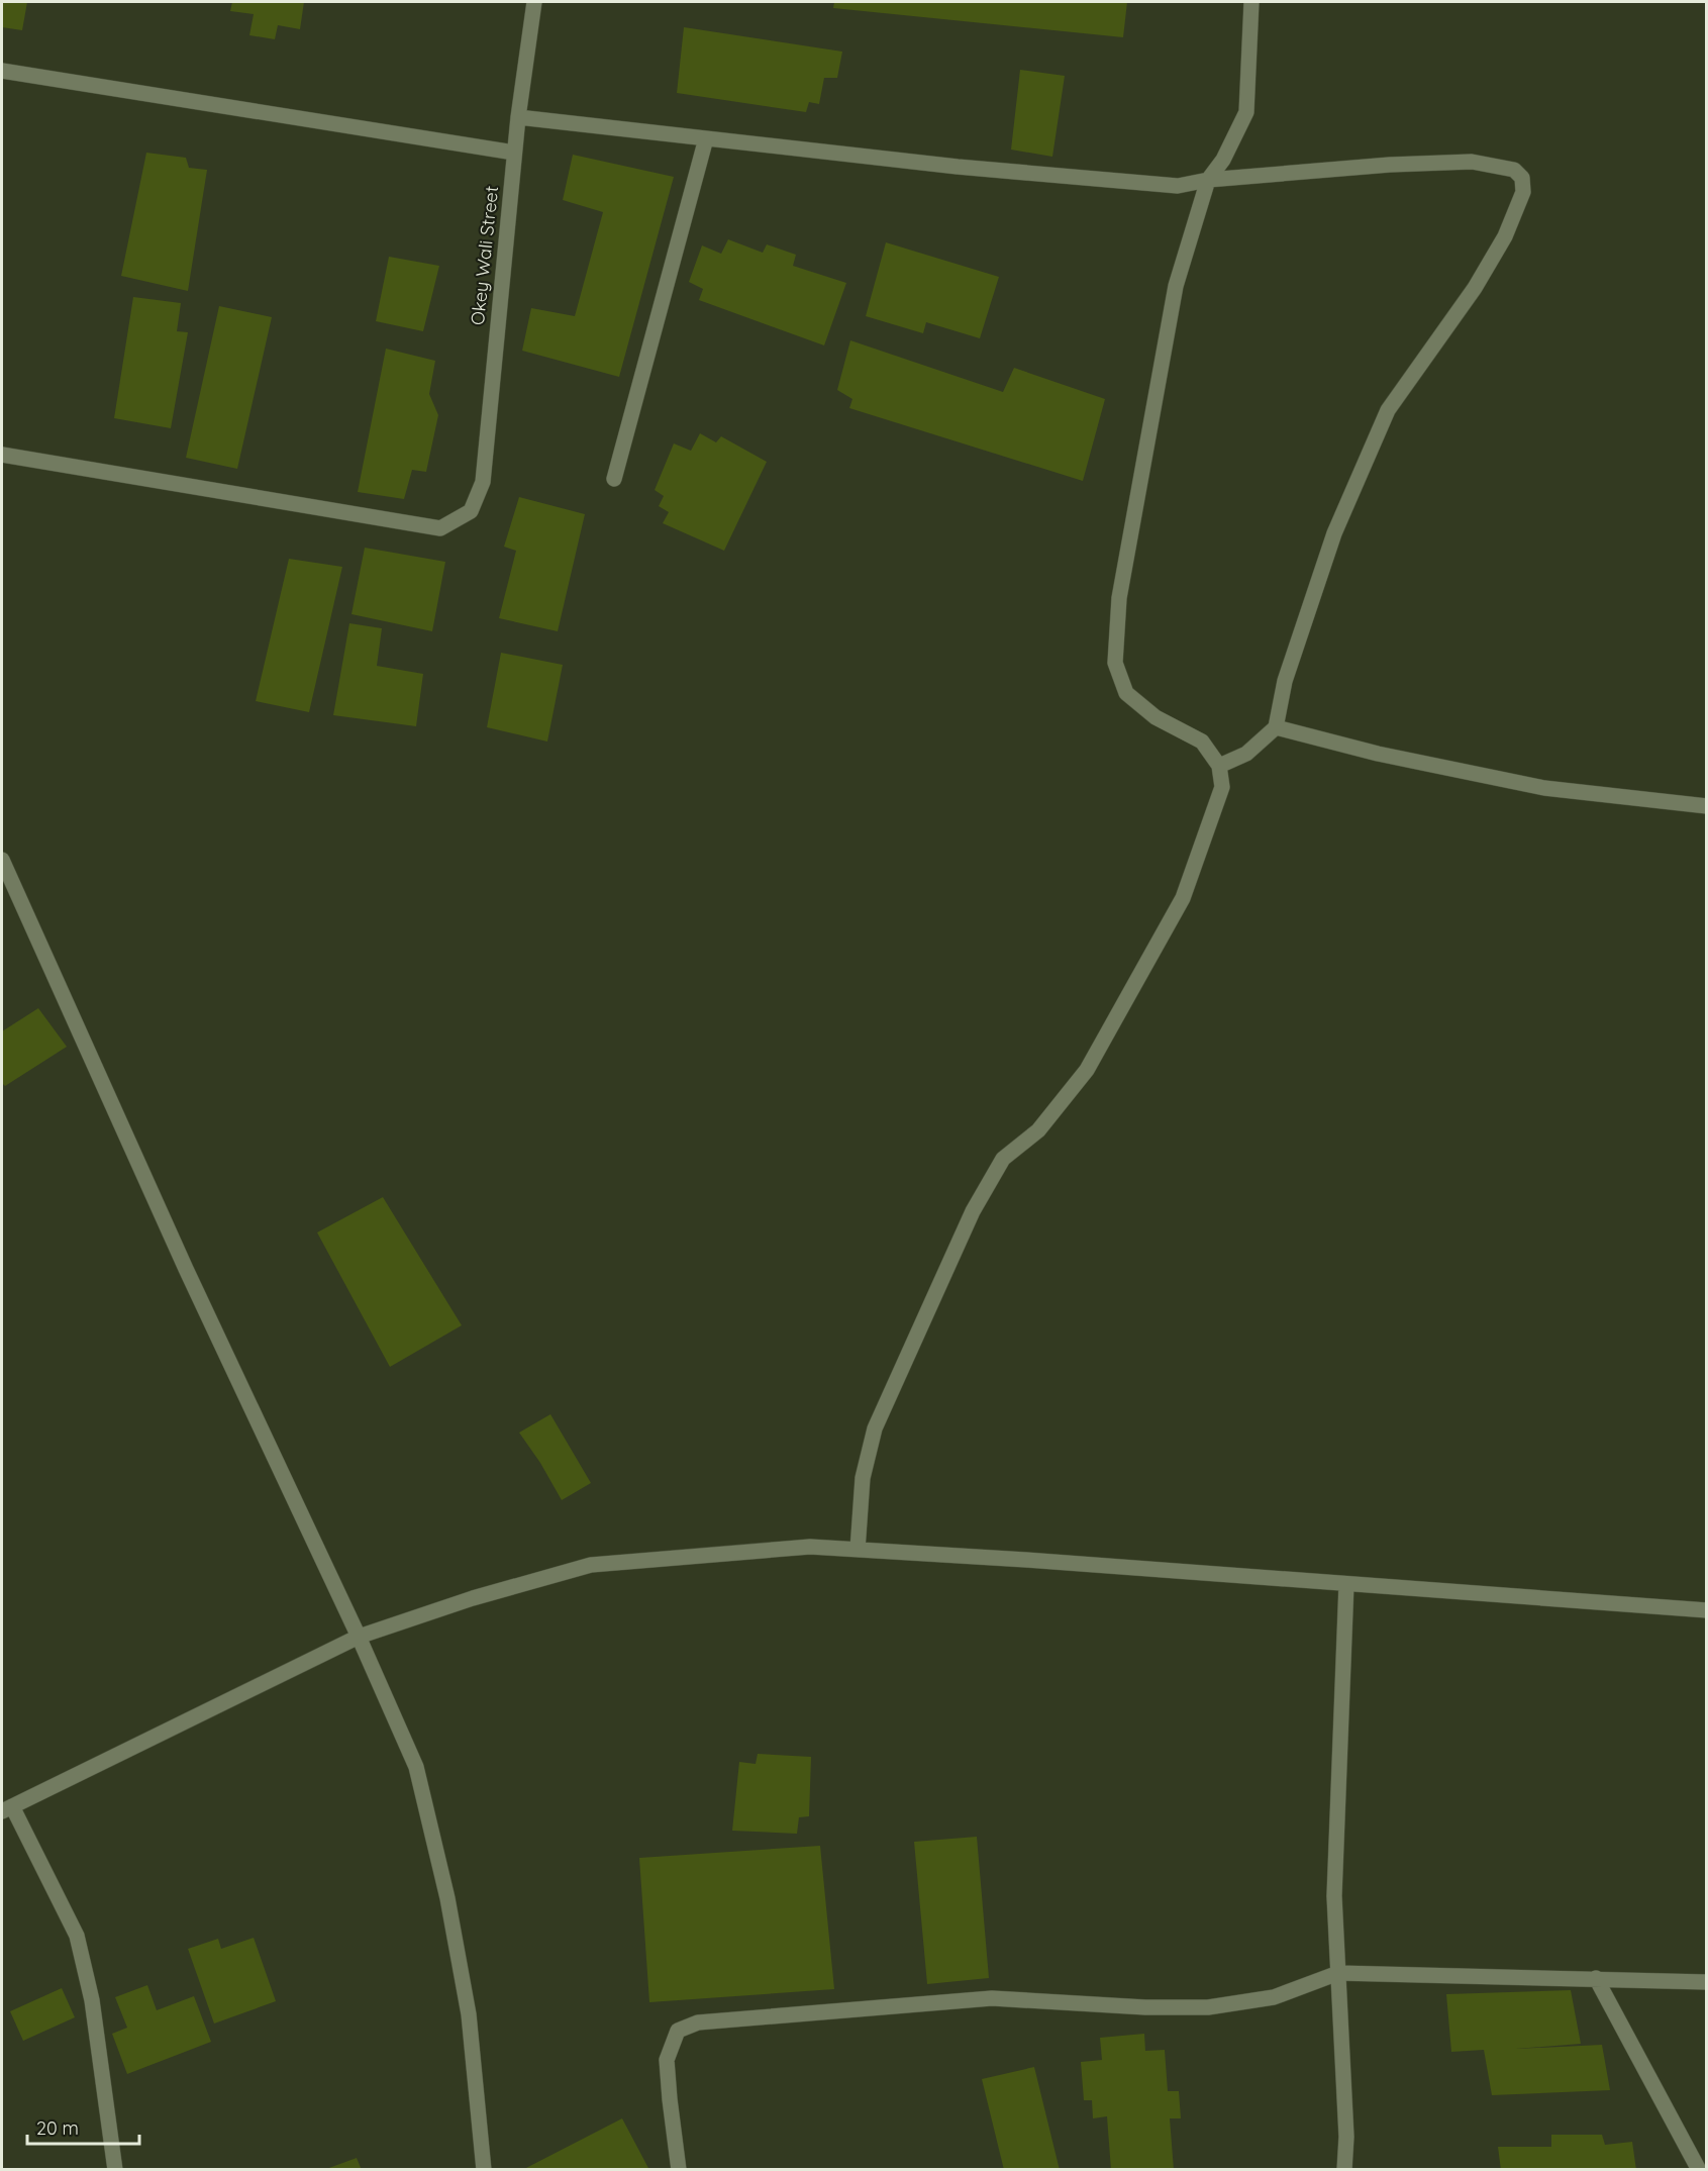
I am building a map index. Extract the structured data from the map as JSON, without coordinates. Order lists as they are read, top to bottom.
{
  "streets": {
    "street": ["Okey Wali Street"]
  },
  "scale_bar": "20 m"
}
